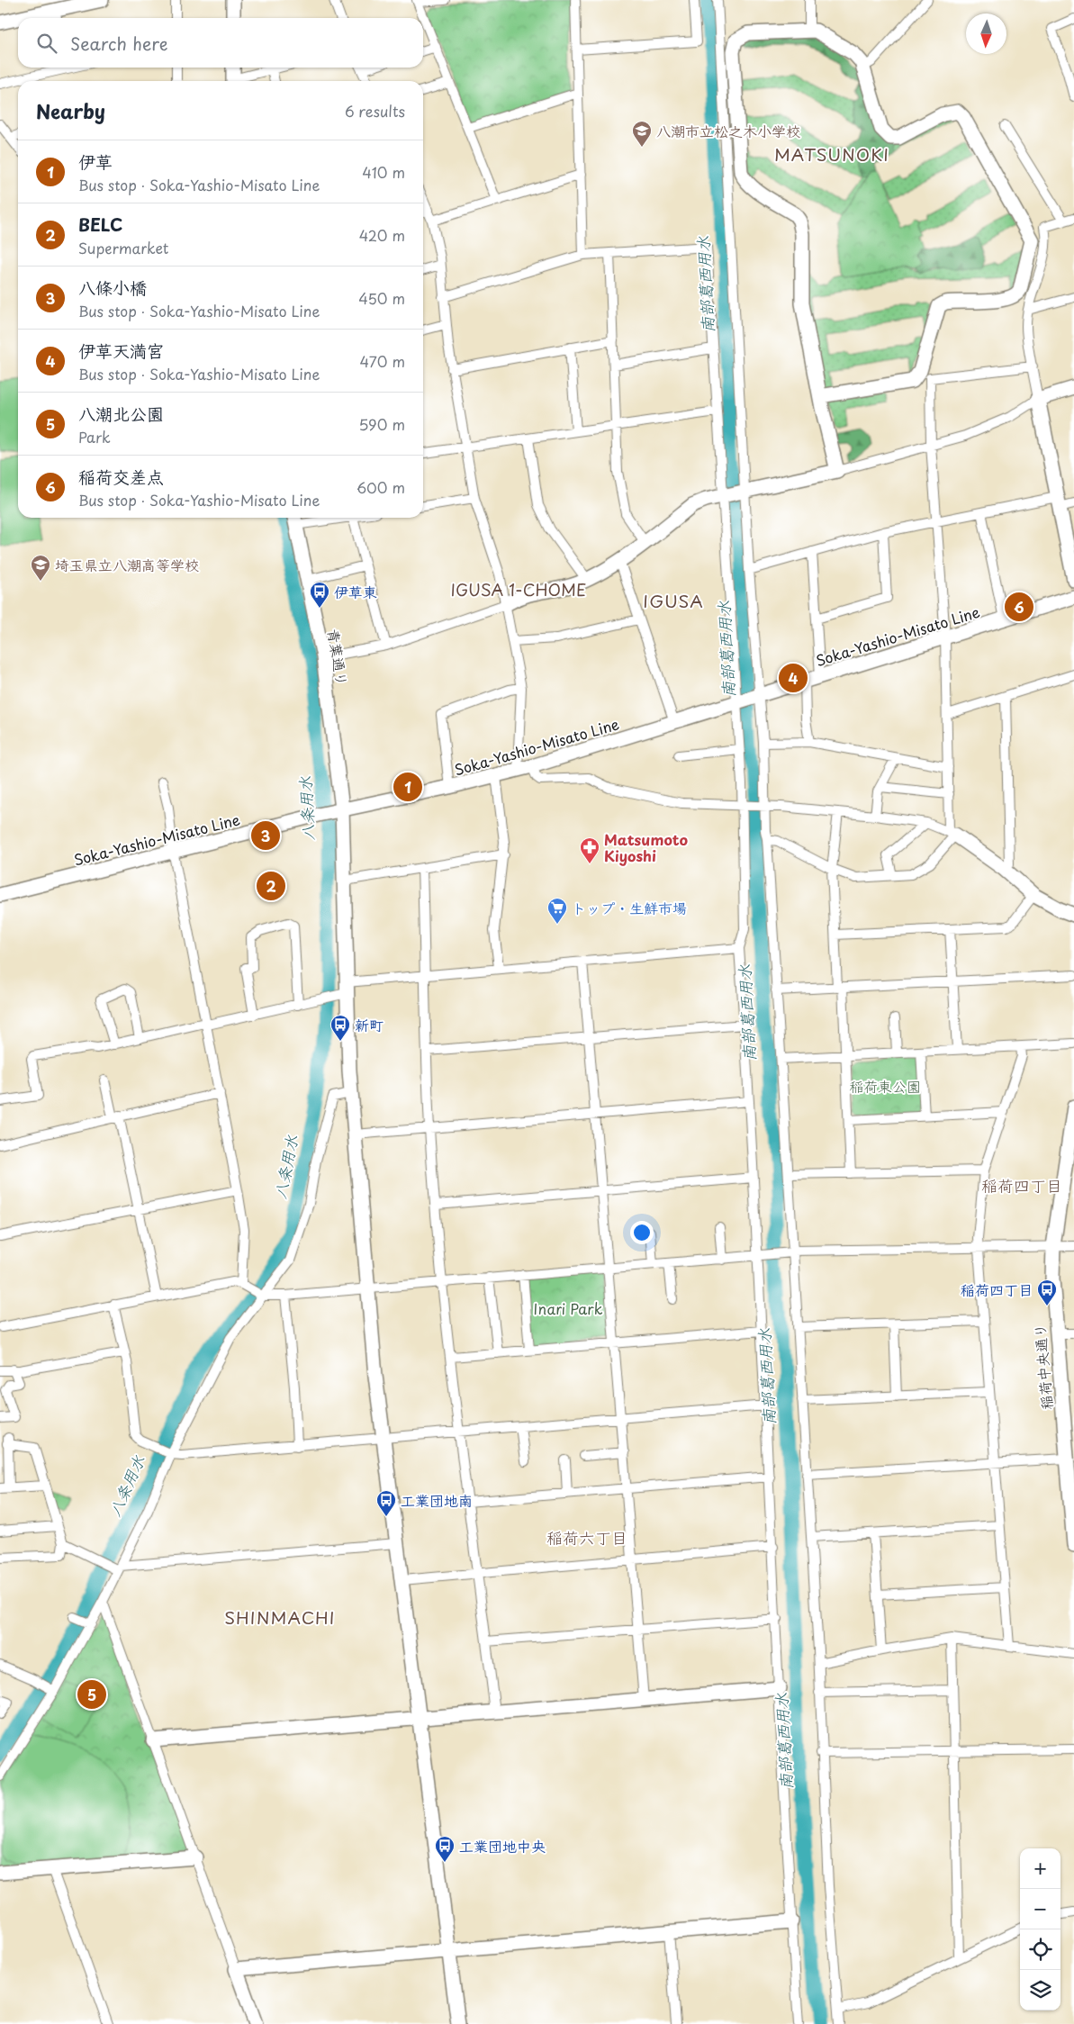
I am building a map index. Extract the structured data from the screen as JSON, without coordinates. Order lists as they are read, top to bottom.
{
  "streets": {
    "street": ["Soka-Yashio-Misato Line", "青葉通り", "稲荷中央通り"]
  },
  "crossings": [
    ["Soka-Yashio-Misato Line", "青葉通り"]
  ],
  "districts": [
    "MATSUNOKI",
    "IGUSA 1-CHOME",
    "IGUSA",
    "稲荷四丁目",
    "稲荷六丁目",
    "SHINMACHI"
  ],
  "water": ["南部葛西用水", "八条用水"],
  "parks": ["稲荷東公園", "Inari Park"],
  "places": {
    "school or university": ["八潮市立松之木小学校", "埼玉県立八潮高等学校"],
    "bus stop": [
      "伊草東",
      "新町",
      "稲荷四丁目",
      "工業団地南",
      "工業団地中央"
    ],
    "pharmacy": ["Matsumoto Kiyoshi"],
    "supermarket": ["トップ・生鮮市場"]
  },
  "north": "bottom",
  "page": {
    "search": "Search here",
    "heading": ["Nearby", "6 results"],
    "list": [
      {
        "mark": "1",
        "name": "伊草",
        "note": "Bus stop · Soka-Yashio-Misato Line",
        "value": "410 m"
      },
      {
        "mark": "2",
        "name": "BELC",
        "note": "Supermarket",
        "value": "420 m"
      },
      {
        "mark": "3",
        "name": "八條小橋",
        "note": "Bus stop · Soka-Yashio-Misato Line",
        "value": "450 m"
      },
      {
        "mark": "4",
        "name": "伊草天満宮",
        "note": "Bus stop · Soka-Yashio-Misato Line",
        "value": "470 m"
      },
      {
        "mark": "5",
        "name": "八潮北公園",
        "note": "Park",
        "value": "590 m"
      },
      {
        "mark": "6",
        "name": "稲荷交差点",
        "note": "Bus stop · Soka-Yashio-Misato Line",
        "value": "600 m"
      }
    ],
    "pins": [
      "6",
      "4",
      "1",
      "3",
      "2",
      "5"
    ],
    "map_buttons": ["+", "−"]
  }
}
